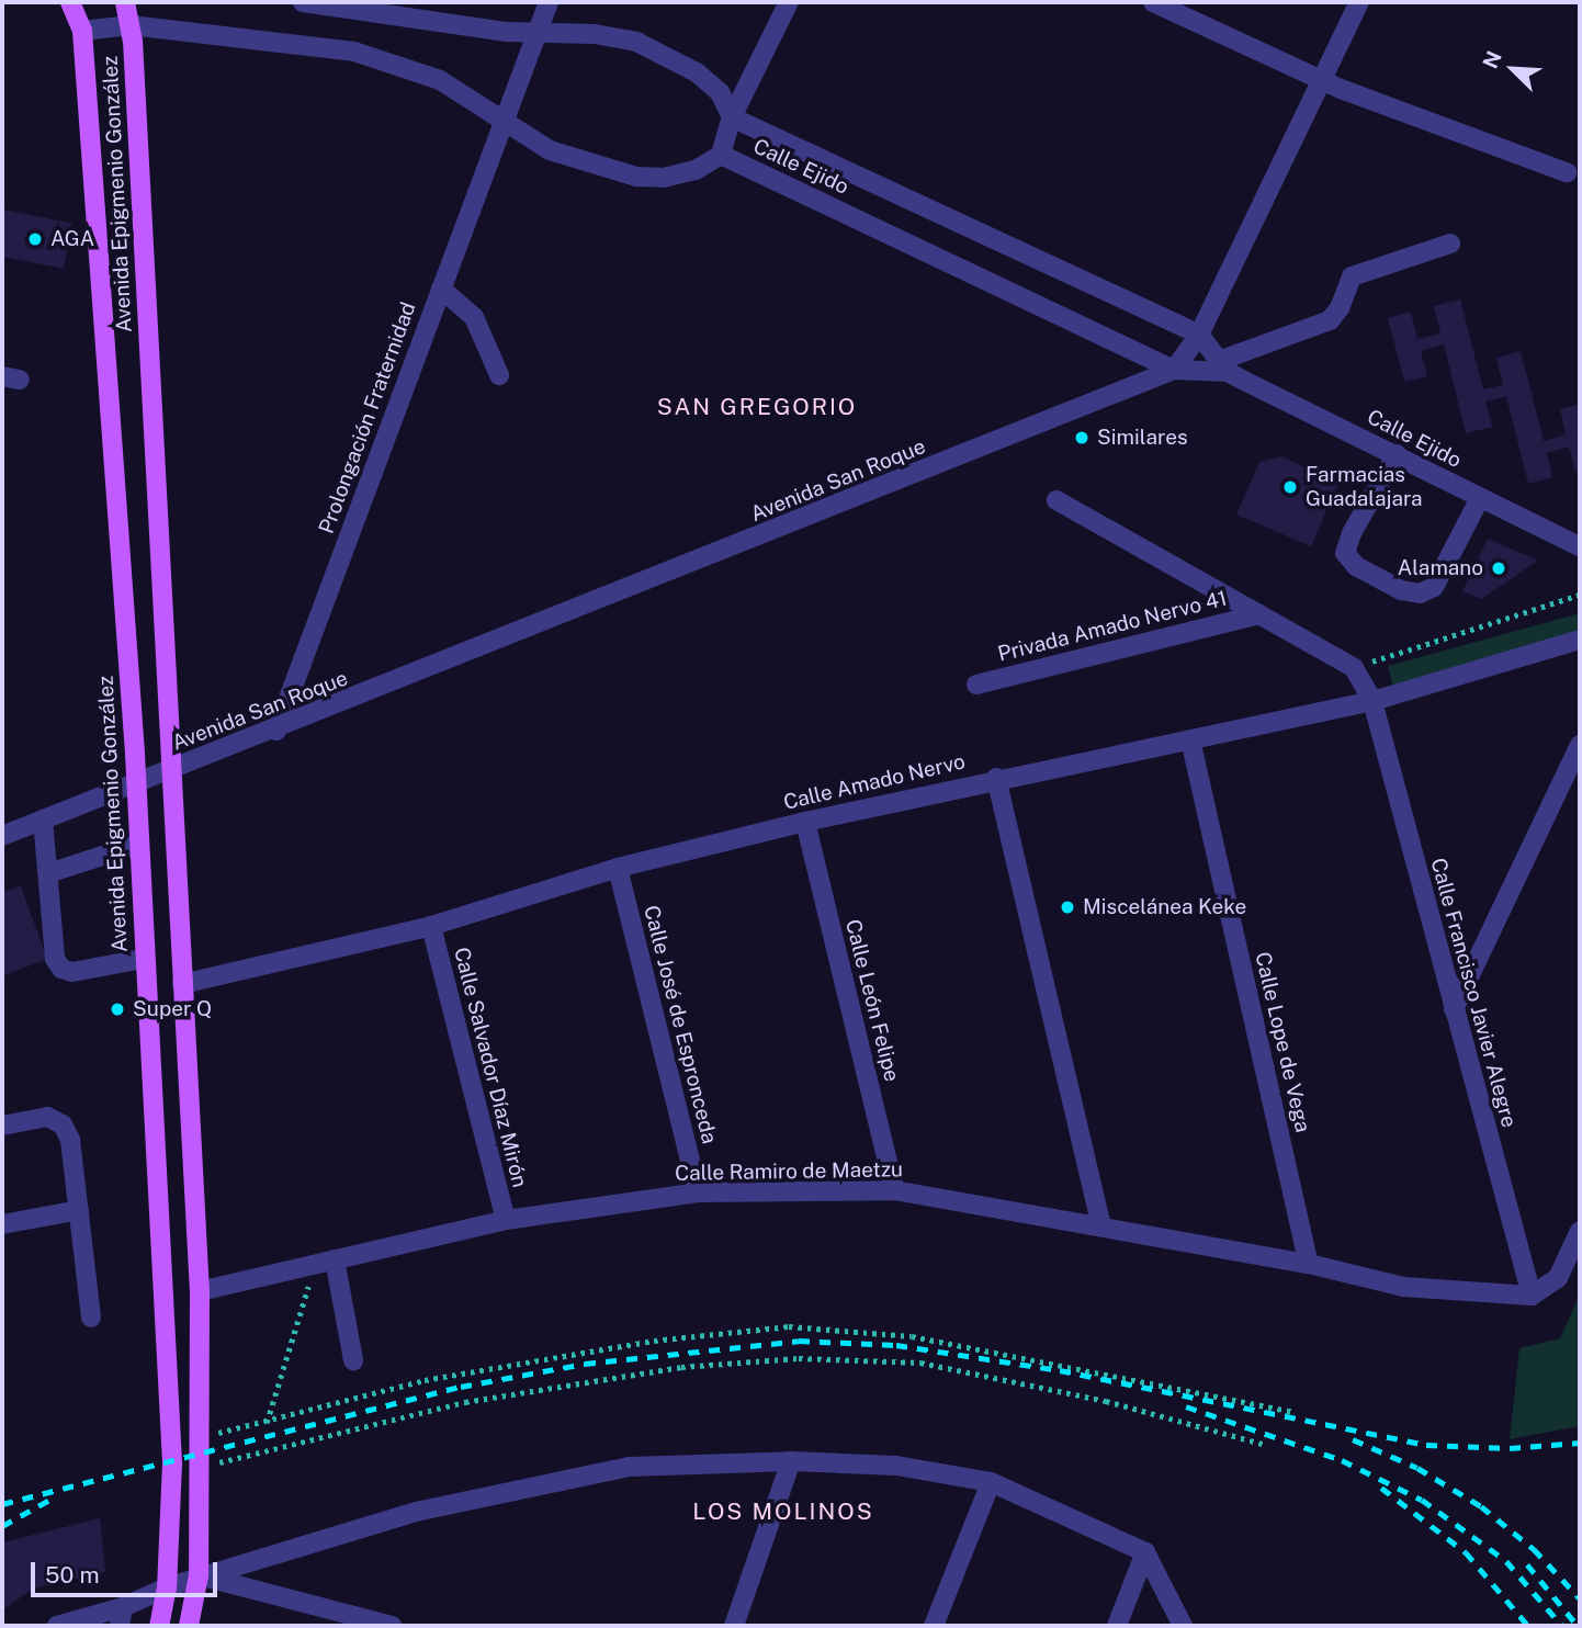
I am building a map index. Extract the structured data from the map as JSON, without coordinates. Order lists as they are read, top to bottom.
{
  "streets": {
    "main road": ["Avenida Epigmenio González"],
    "street": [
      "Calle Ejido",
      "Prolongación Fraternidad",
      "Avenida San Roque",
      "Privada Amado Nervo 41",
      "Calle Amado Nervo",
      "Calle Francisco Javier Alegre",
      "Calle León Felipe",
      "Calle José de Espronceda",
      "Calle Lope de Vega",
      "Calle Salvador Díaz Mirón",
      "Calle Ramiro de Maetzu"
    ]
  },
  "crossings": [
    ["Calle Ejido", "Avenida Epigmenio González"],
    ["Calle Ejido", "Prolongación Fraternidad"],
    ["Calle Ejido", "Avenida San Roque"],
    ["Avenida Epigmenio González", "Avenida San Roque"],
    ["Avenida Epigmenio González", "Calle Amado Nervo"],
    ["Avenida Epigmenio González", "Calle Ramiro de Maetzu"],
    ["Prolongación Fraternidad", "Avenida San Roque"],
    ["Calle Amado Nervo", "Calle Francisco Javier Alegre"],
    ["Calle Amado Nervo", "Calle León Felipe"],
    ["Calle Amado Nervo", "Calle José de Espronceda"],
    ["Calle Amado Nervo", "Calle Lope de Vega"],
    ["Calle Amado Nervo", "Calle Salvador Díaz Mirón"],
    ["Calle Francisco Javier Alegre", "Calle Ramiro de Maetzu"],
    ["Calle León Felipe", "Calle Ramiro de Maetzu"],
    ["Calle José de Espronceda", "Calle Ramiro de Maetzu"],
    ["Calle Lope de Vega", "Calle Ramiro de Maetzu"],
    ["Calle Salvador Díaz Mirón", "Calle Ramiro de Maetzu"]
  ],
  "districts": ["SAN GREGORIO", "LOS MOLINOS"],
  "places": [
    "AGA",
    "Similares",
    "Farmacias Guadalajara",
    "Alamano",
    "Miscelánea Keke",
    "Super Q"
  ],
  "scale_bar": "50 m",
  "north": "top left"
}
